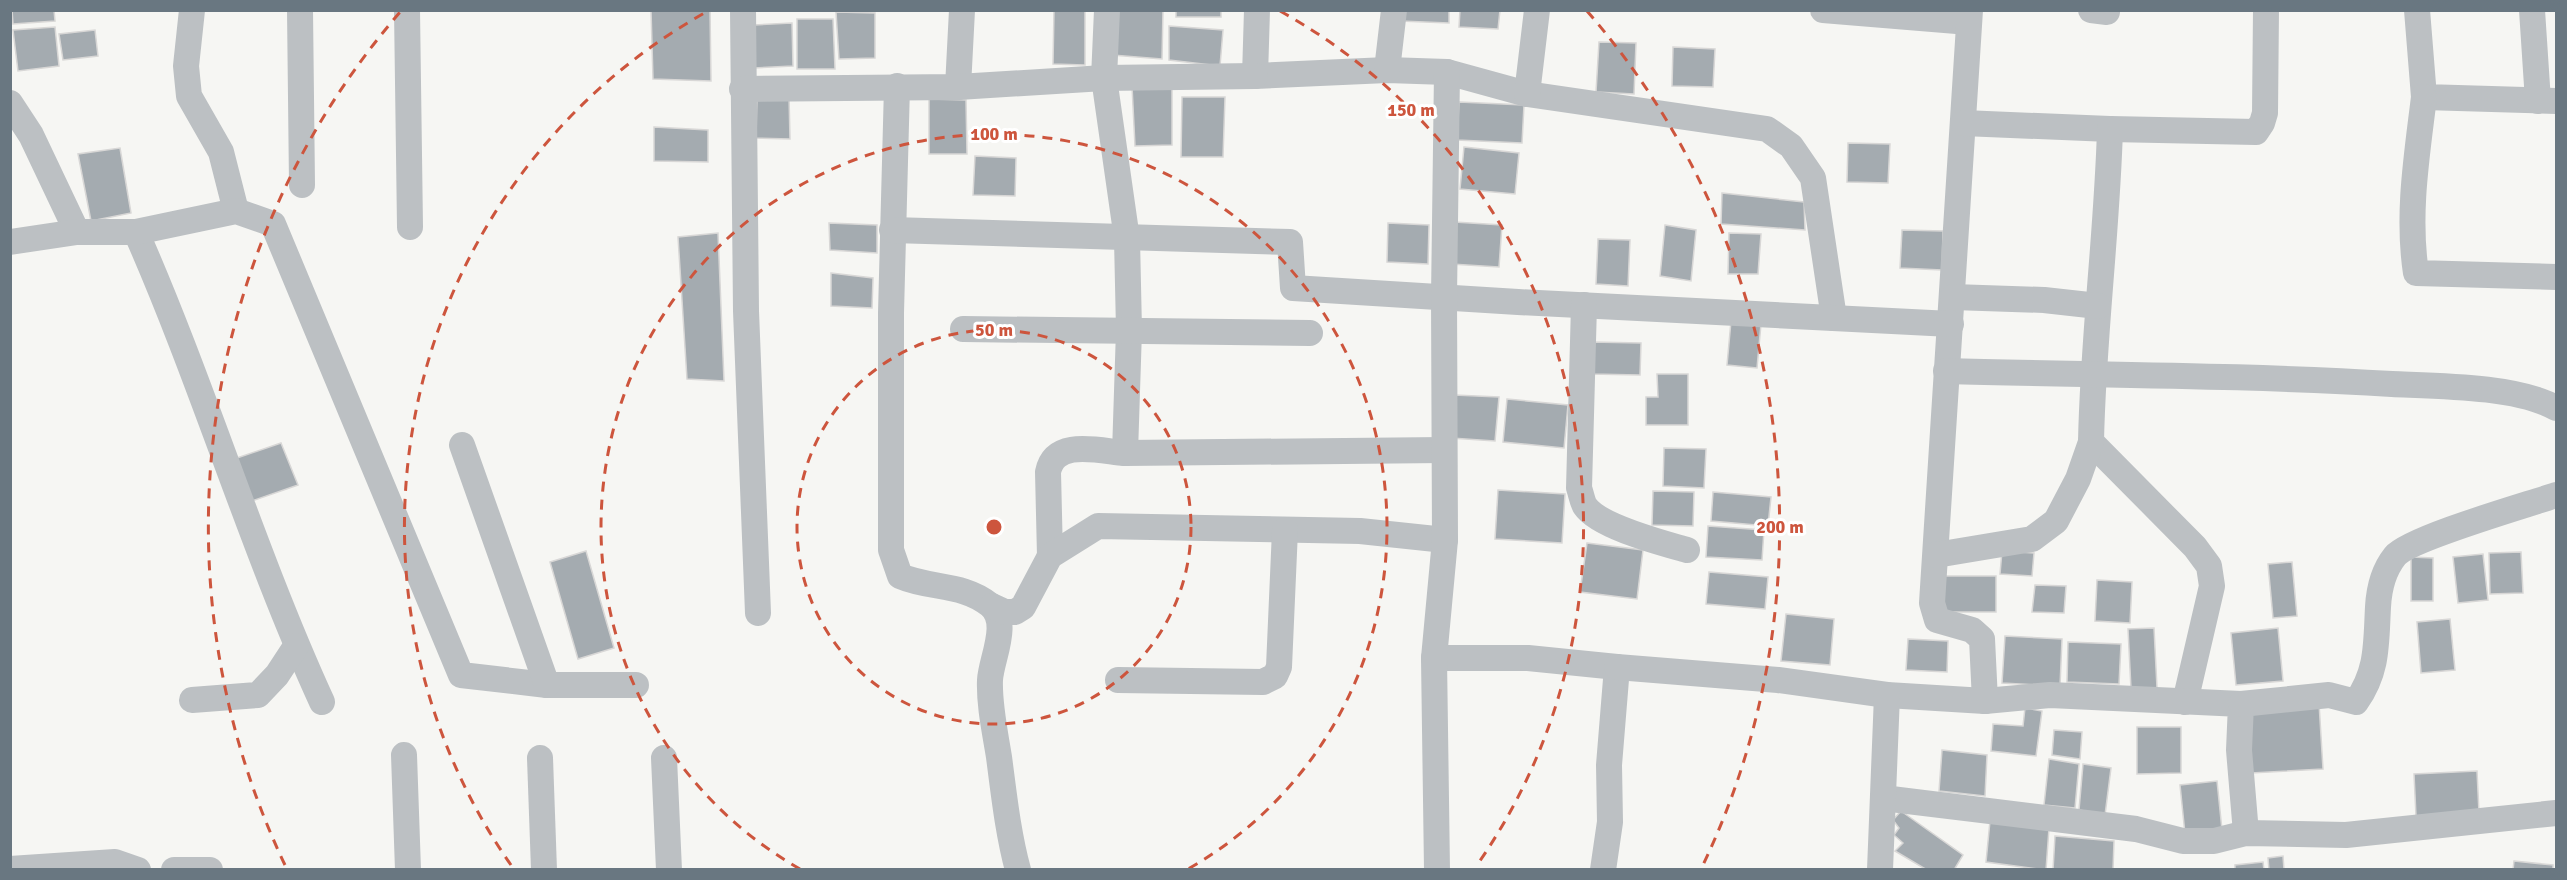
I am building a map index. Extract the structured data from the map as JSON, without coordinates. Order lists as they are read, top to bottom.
{
  "rings": [
    "150 m",
    "100 m",
    "50 m",
    "200 m"
  ]
}
